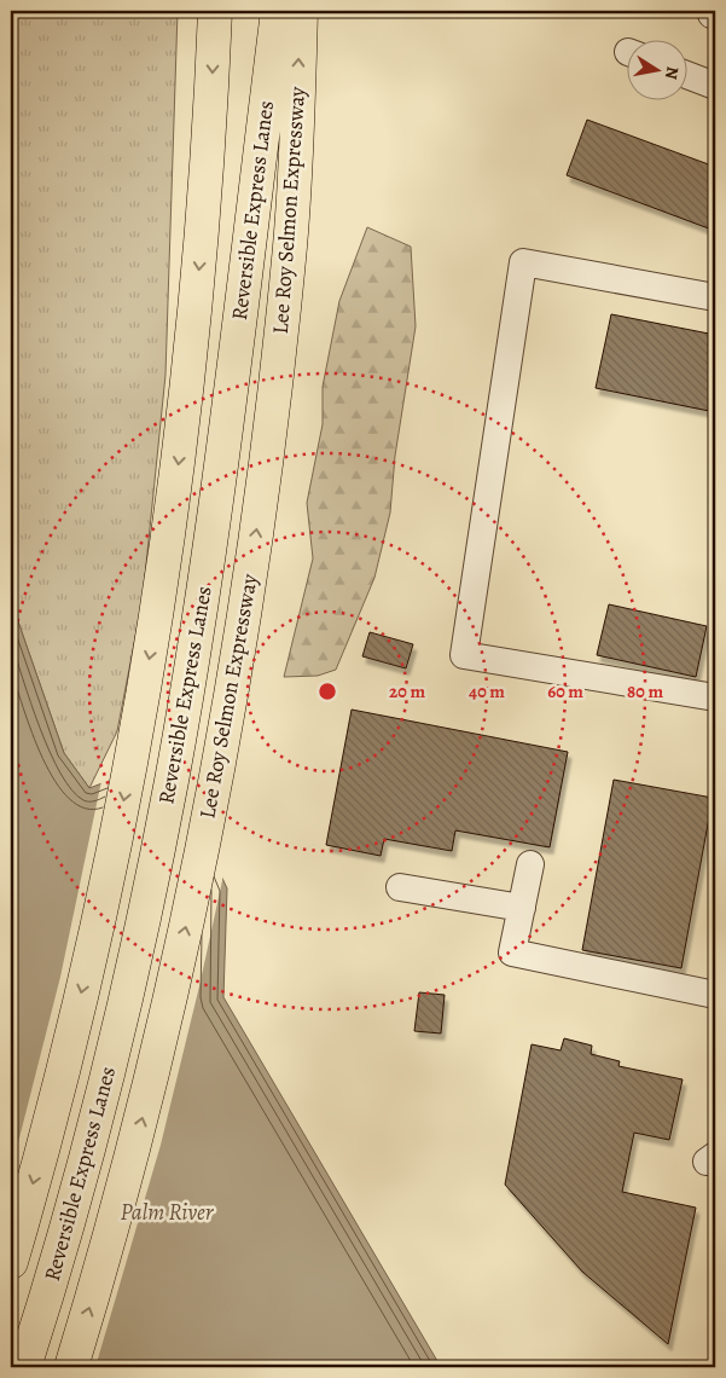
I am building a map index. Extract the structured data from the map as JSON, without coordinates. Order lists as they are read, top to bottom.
{
  "streets": {
    "highway": ["Reversible Express Lanes", "Lee Roy Selmon Expressway"]
  },
  "water": ["Palm River"],
  "north": "right",
  "rings": [
    "20 m",
    "40 m",
    "60 m",
    "80 m"
  ]
}
